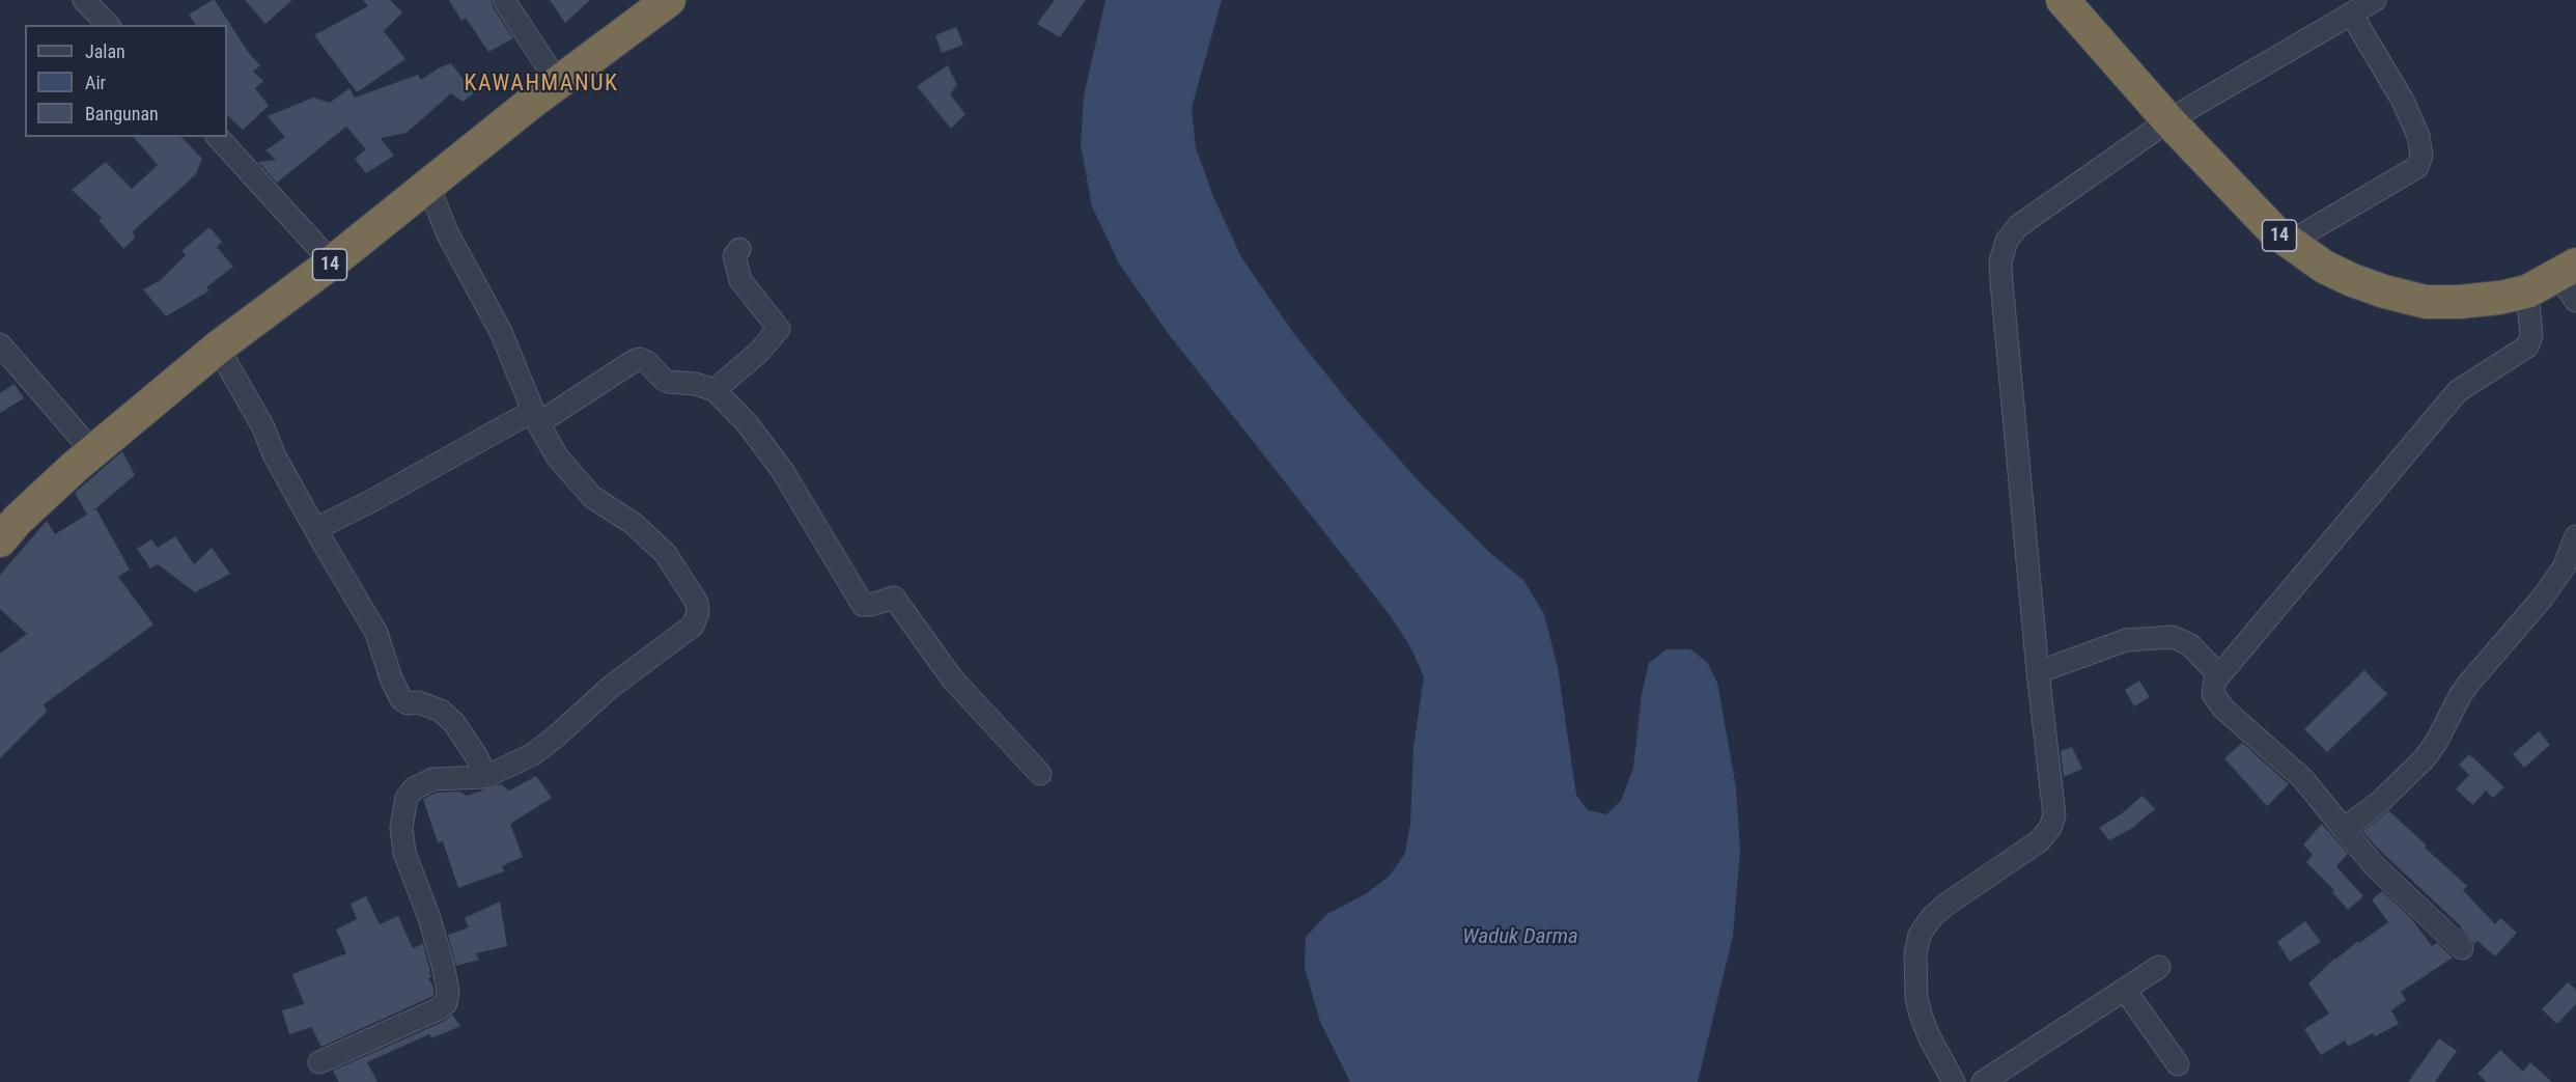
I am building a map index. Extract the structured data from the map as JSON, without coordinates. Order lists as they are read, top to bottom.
{
  "streets": {
    "highway": ["14"]
  },
  "districts": ["KAWAHMANUK"],
  "water": ["Waduk Darma"],
  "legend": ["Jalan", "Air", "Bangunan"]
}
